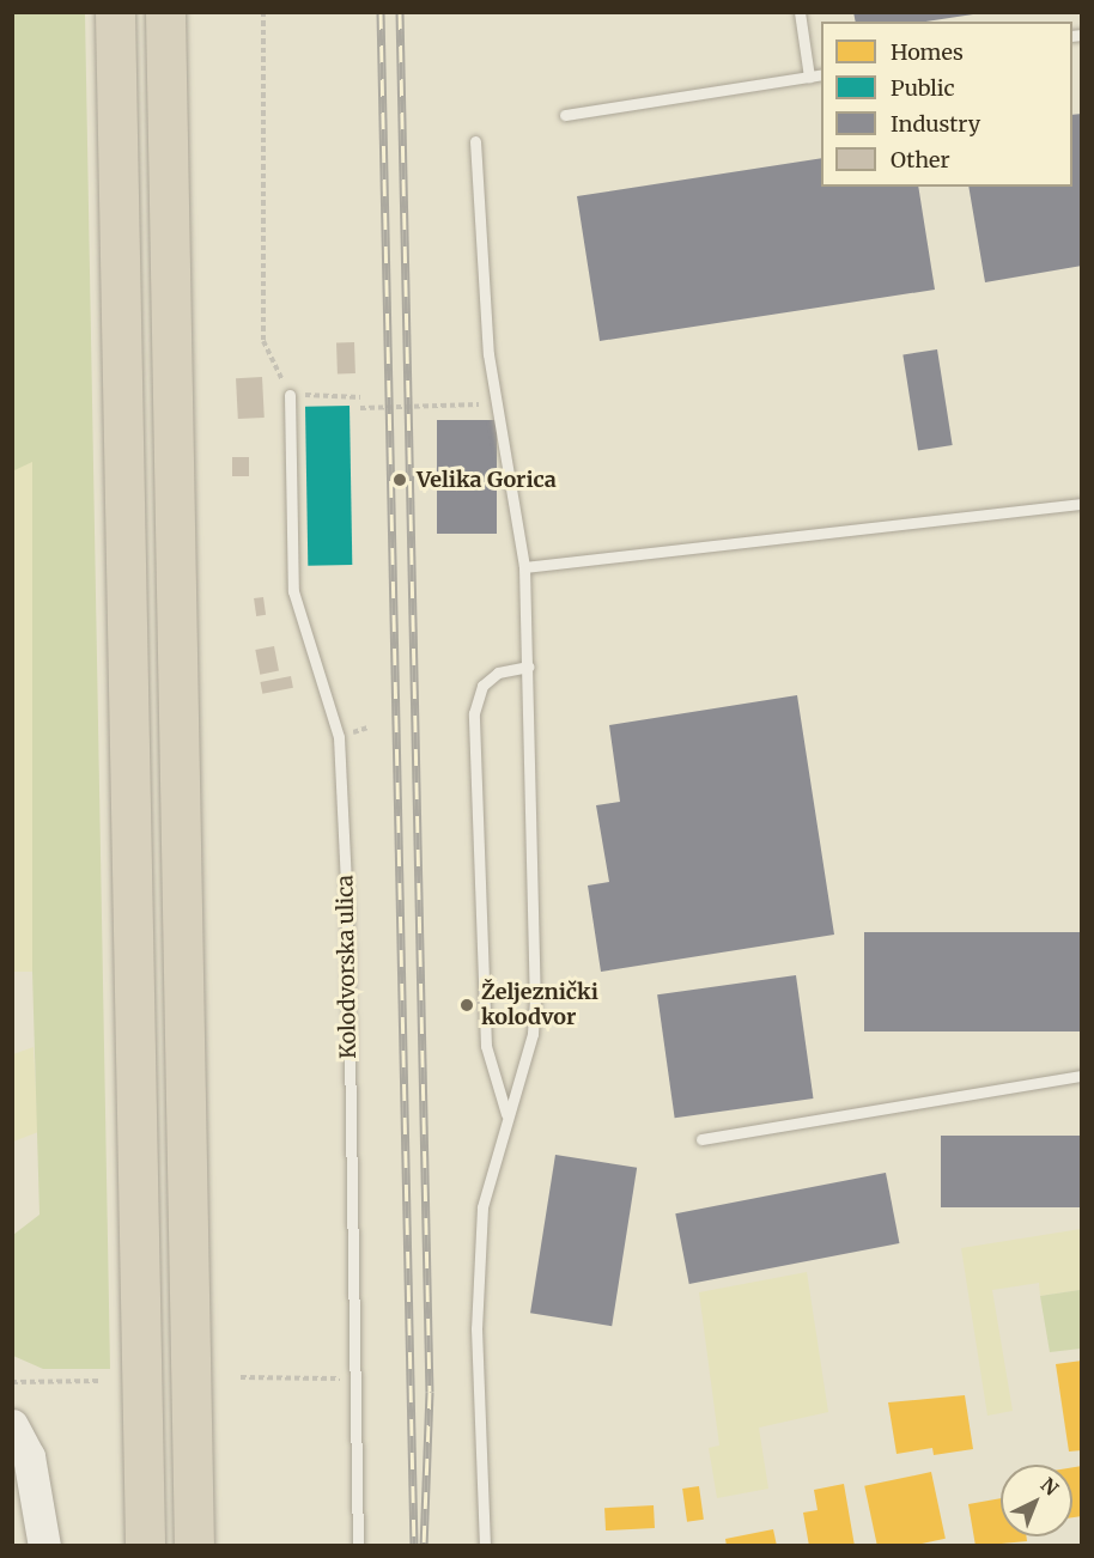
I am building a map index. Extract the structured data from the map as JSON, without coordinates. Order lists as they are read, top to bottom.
{
  "streets": {
    "lane": ["Kolodvorska ulica"]
  },
  "places": ["Velika Gorica", "Željeznički kolodvor"],
  "legend": [
    "Homes",
    "Public",
    "Industry",
    "Other"
  ],
  "north": "top right"
}
